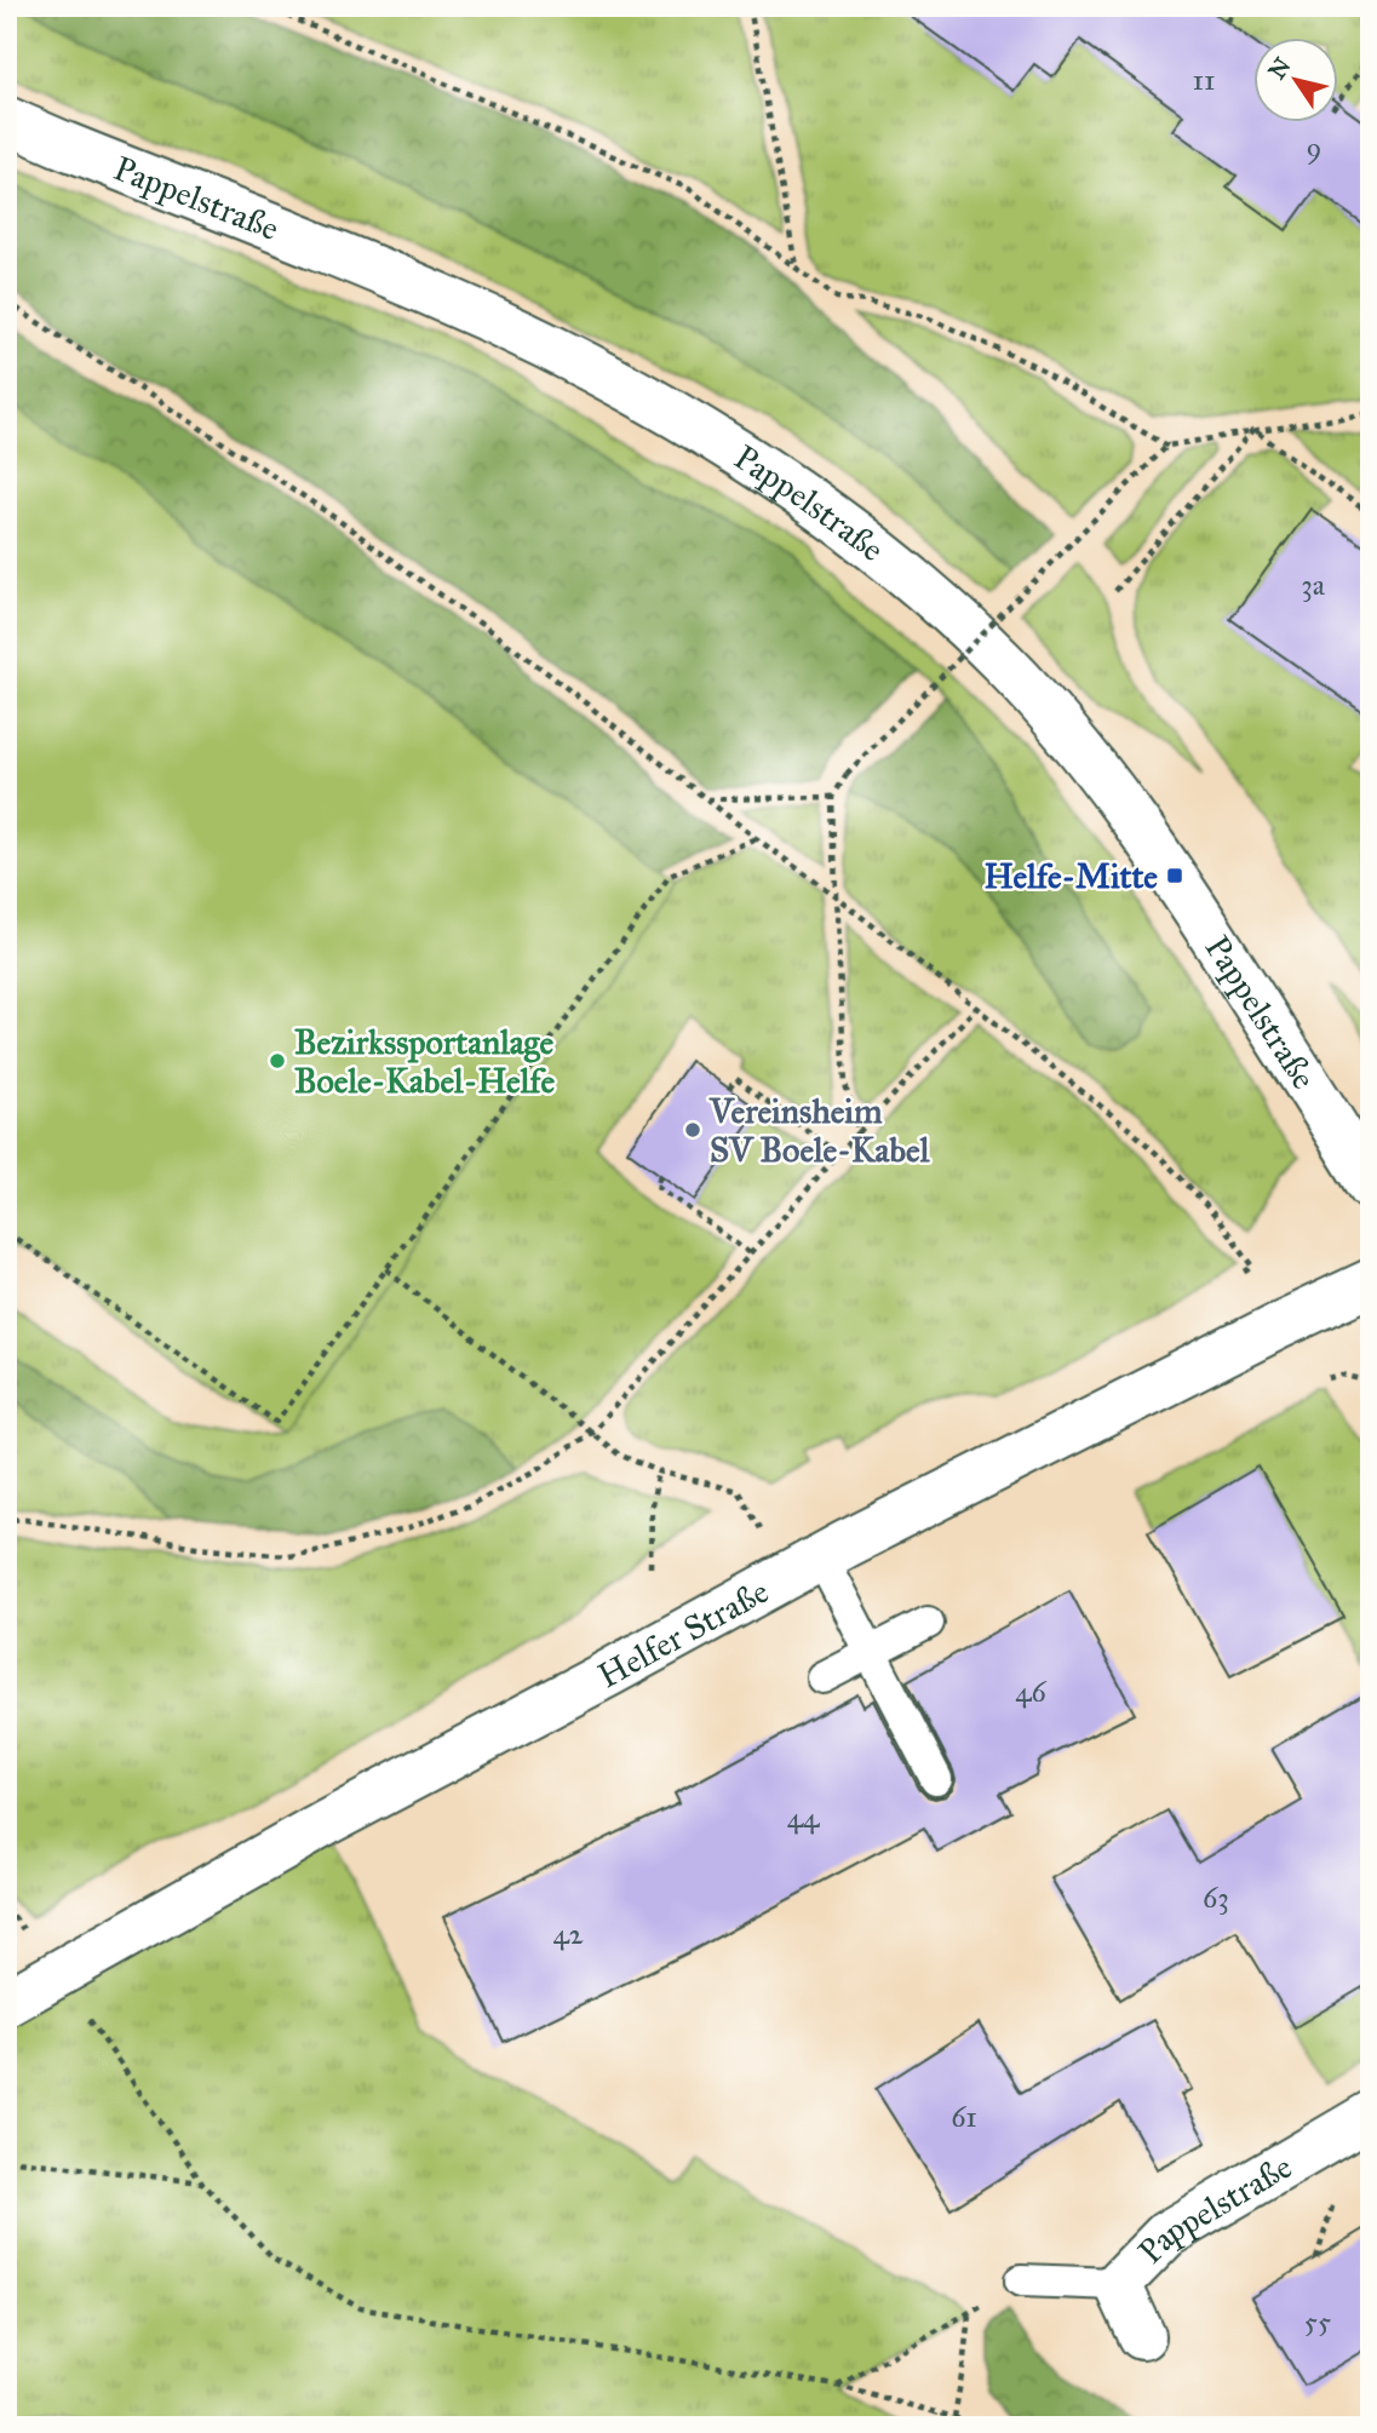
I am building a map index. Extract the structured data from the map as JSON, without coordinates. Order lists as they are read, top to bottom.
{
  "streets": {
    "street": ["Pappelstraße", "Helfer Straße"]
  },
  "places": {
    "transit": ["Helfe-Mitte"],
    "other": ["Bezirkssportanlage Boele-Kabel-Helfe", "Vereinsheim SV Boele-Kabel"]
  },
  "house_numbers": [
    "11",
    "9",
    "3a",
    "46",
    "44",
    "63",
    "42",
    "61",
    "55"
  ],
  "north": "top left"
}
